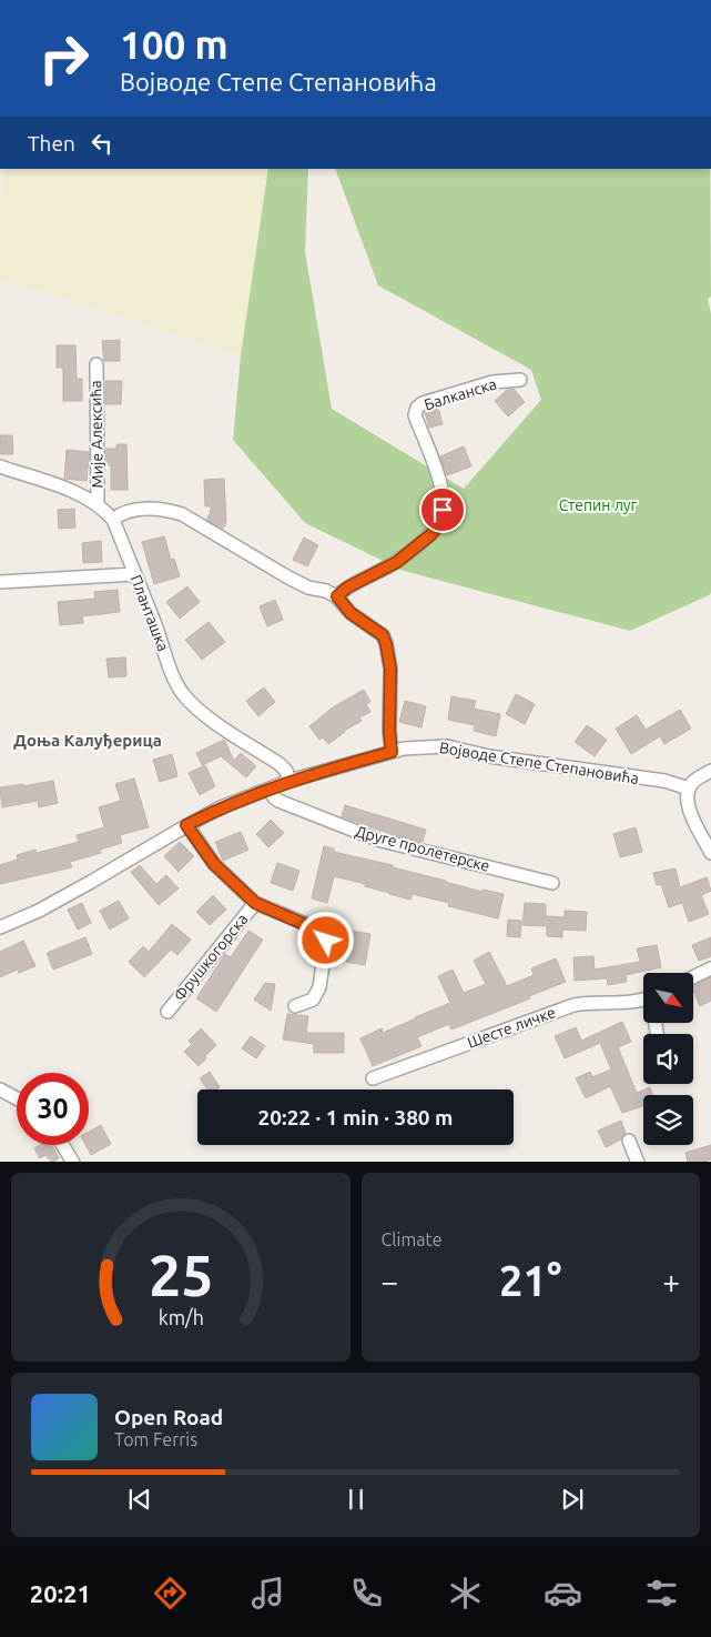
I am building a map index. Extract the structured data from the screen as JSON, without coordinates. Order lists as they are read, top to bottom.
{
  "streets": {
    "street": [
      "Балканска",
      "Мије Алексића",
      "Планташка",
      "Војводе Степе Степановића",
      "Друге пролетерске",
      "Фрушкогорска",
      "Шесте личке"
    ]
  },
  "crossings": [
    ["Мије Алексића", "Планташка"],
    ["Планташка", "Војводе Степе Степановића"],
    ["Војводе Степе Степановића", "Друге пролетерске"],
    ["Војводе Степе Степановића", "Фрушкогорска"]
  ],
  "districts": ["Доња Калуђерица"],
  "parks": ["Степин луг"],
  "north": "bottom right",
  "page": {
    "turn": ["100 m", "Војводе Степе Степановића"],
    "then": "Then",
    "limit": "30",
    "trip": "20:22 · 1 min · 380 m",
    "tile": "Climate",
    "heat": ["−", "21°", "+"],
    "song": ["Open Road", "Tom Ferris"],
    "tabs": "20:21",
    "gauge": ["25", "km/h"]
  }
}
